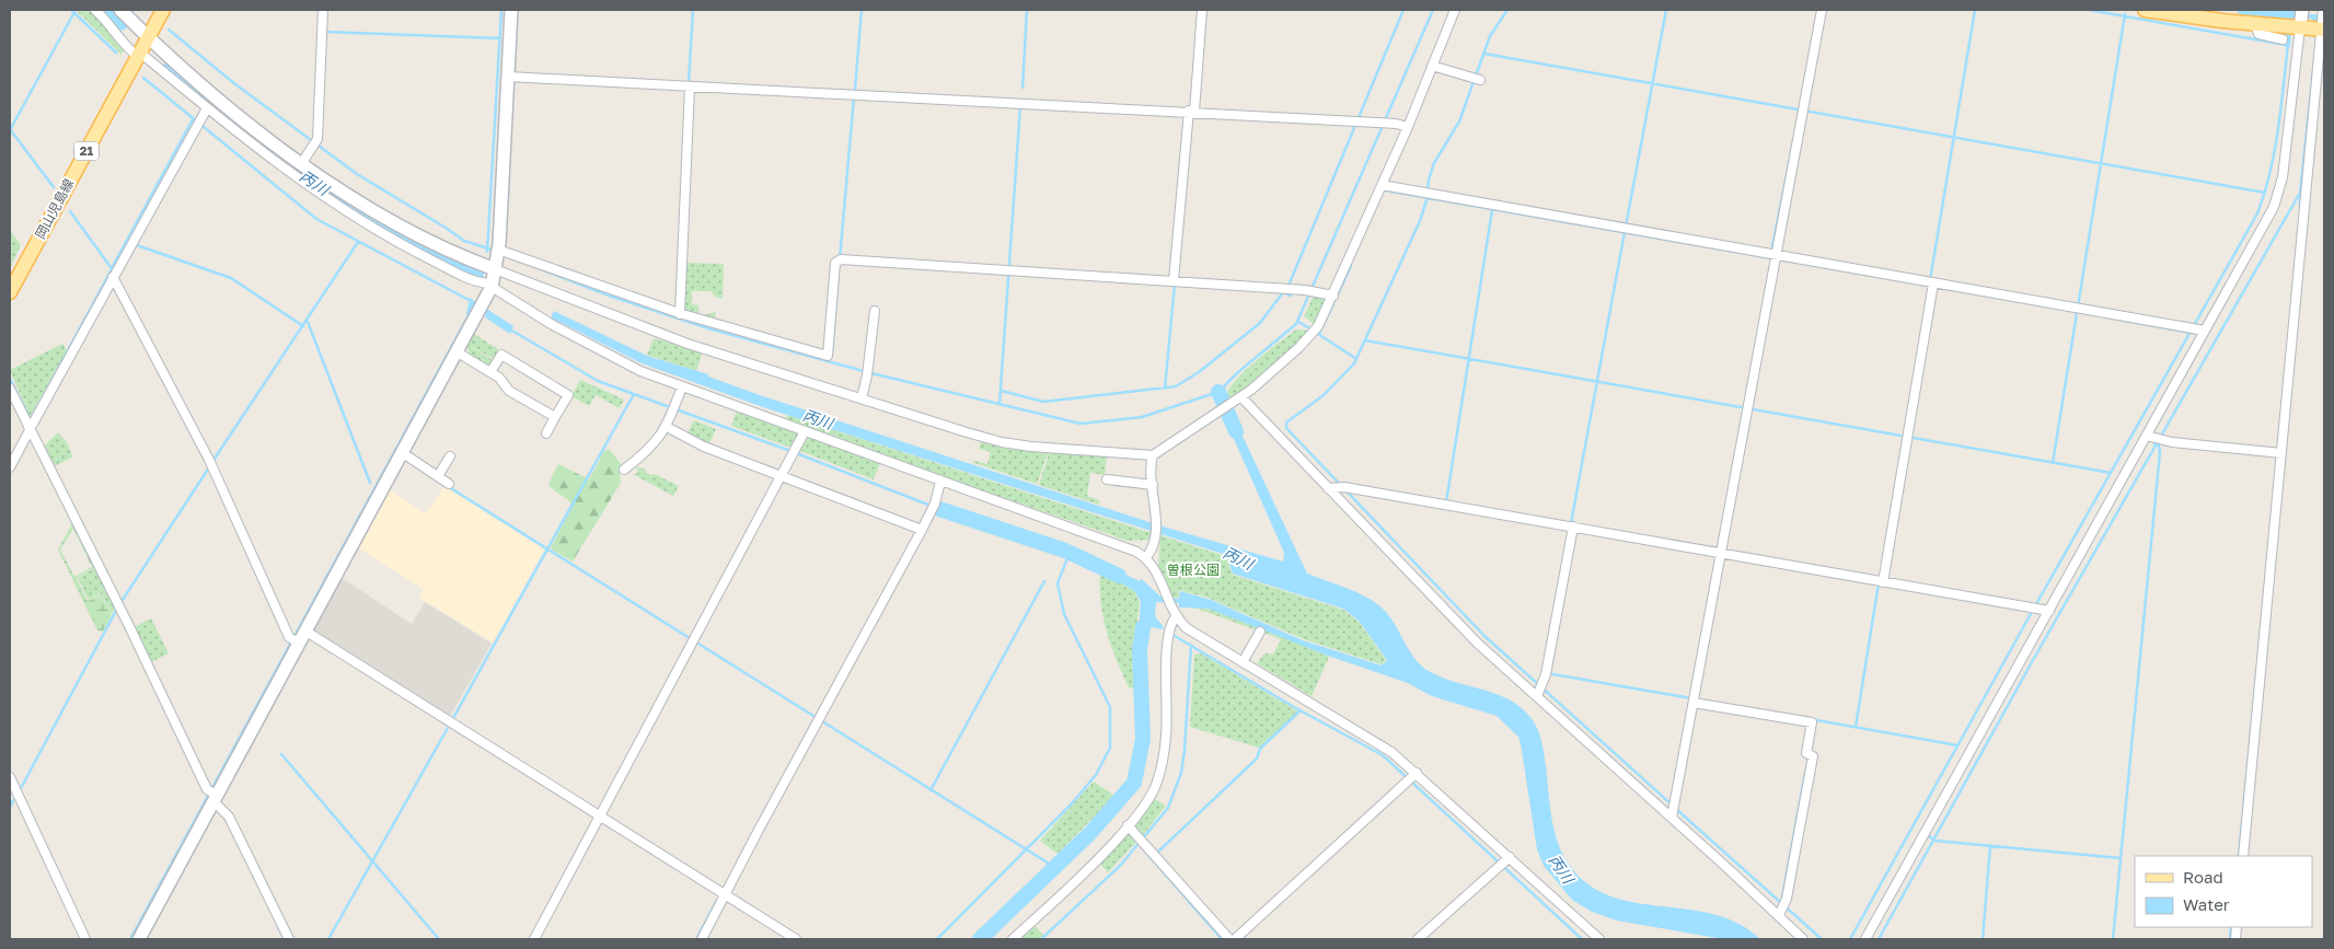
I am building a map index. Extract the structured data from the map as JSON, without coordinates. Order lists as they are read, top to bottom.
{
  "streets": {
    "main road": ["21", "岡山児島線"]
  },
  "water": ["丙川"],
  "parks": ["曽根公園"],
  "legend": ["Road", "Water"]
}
